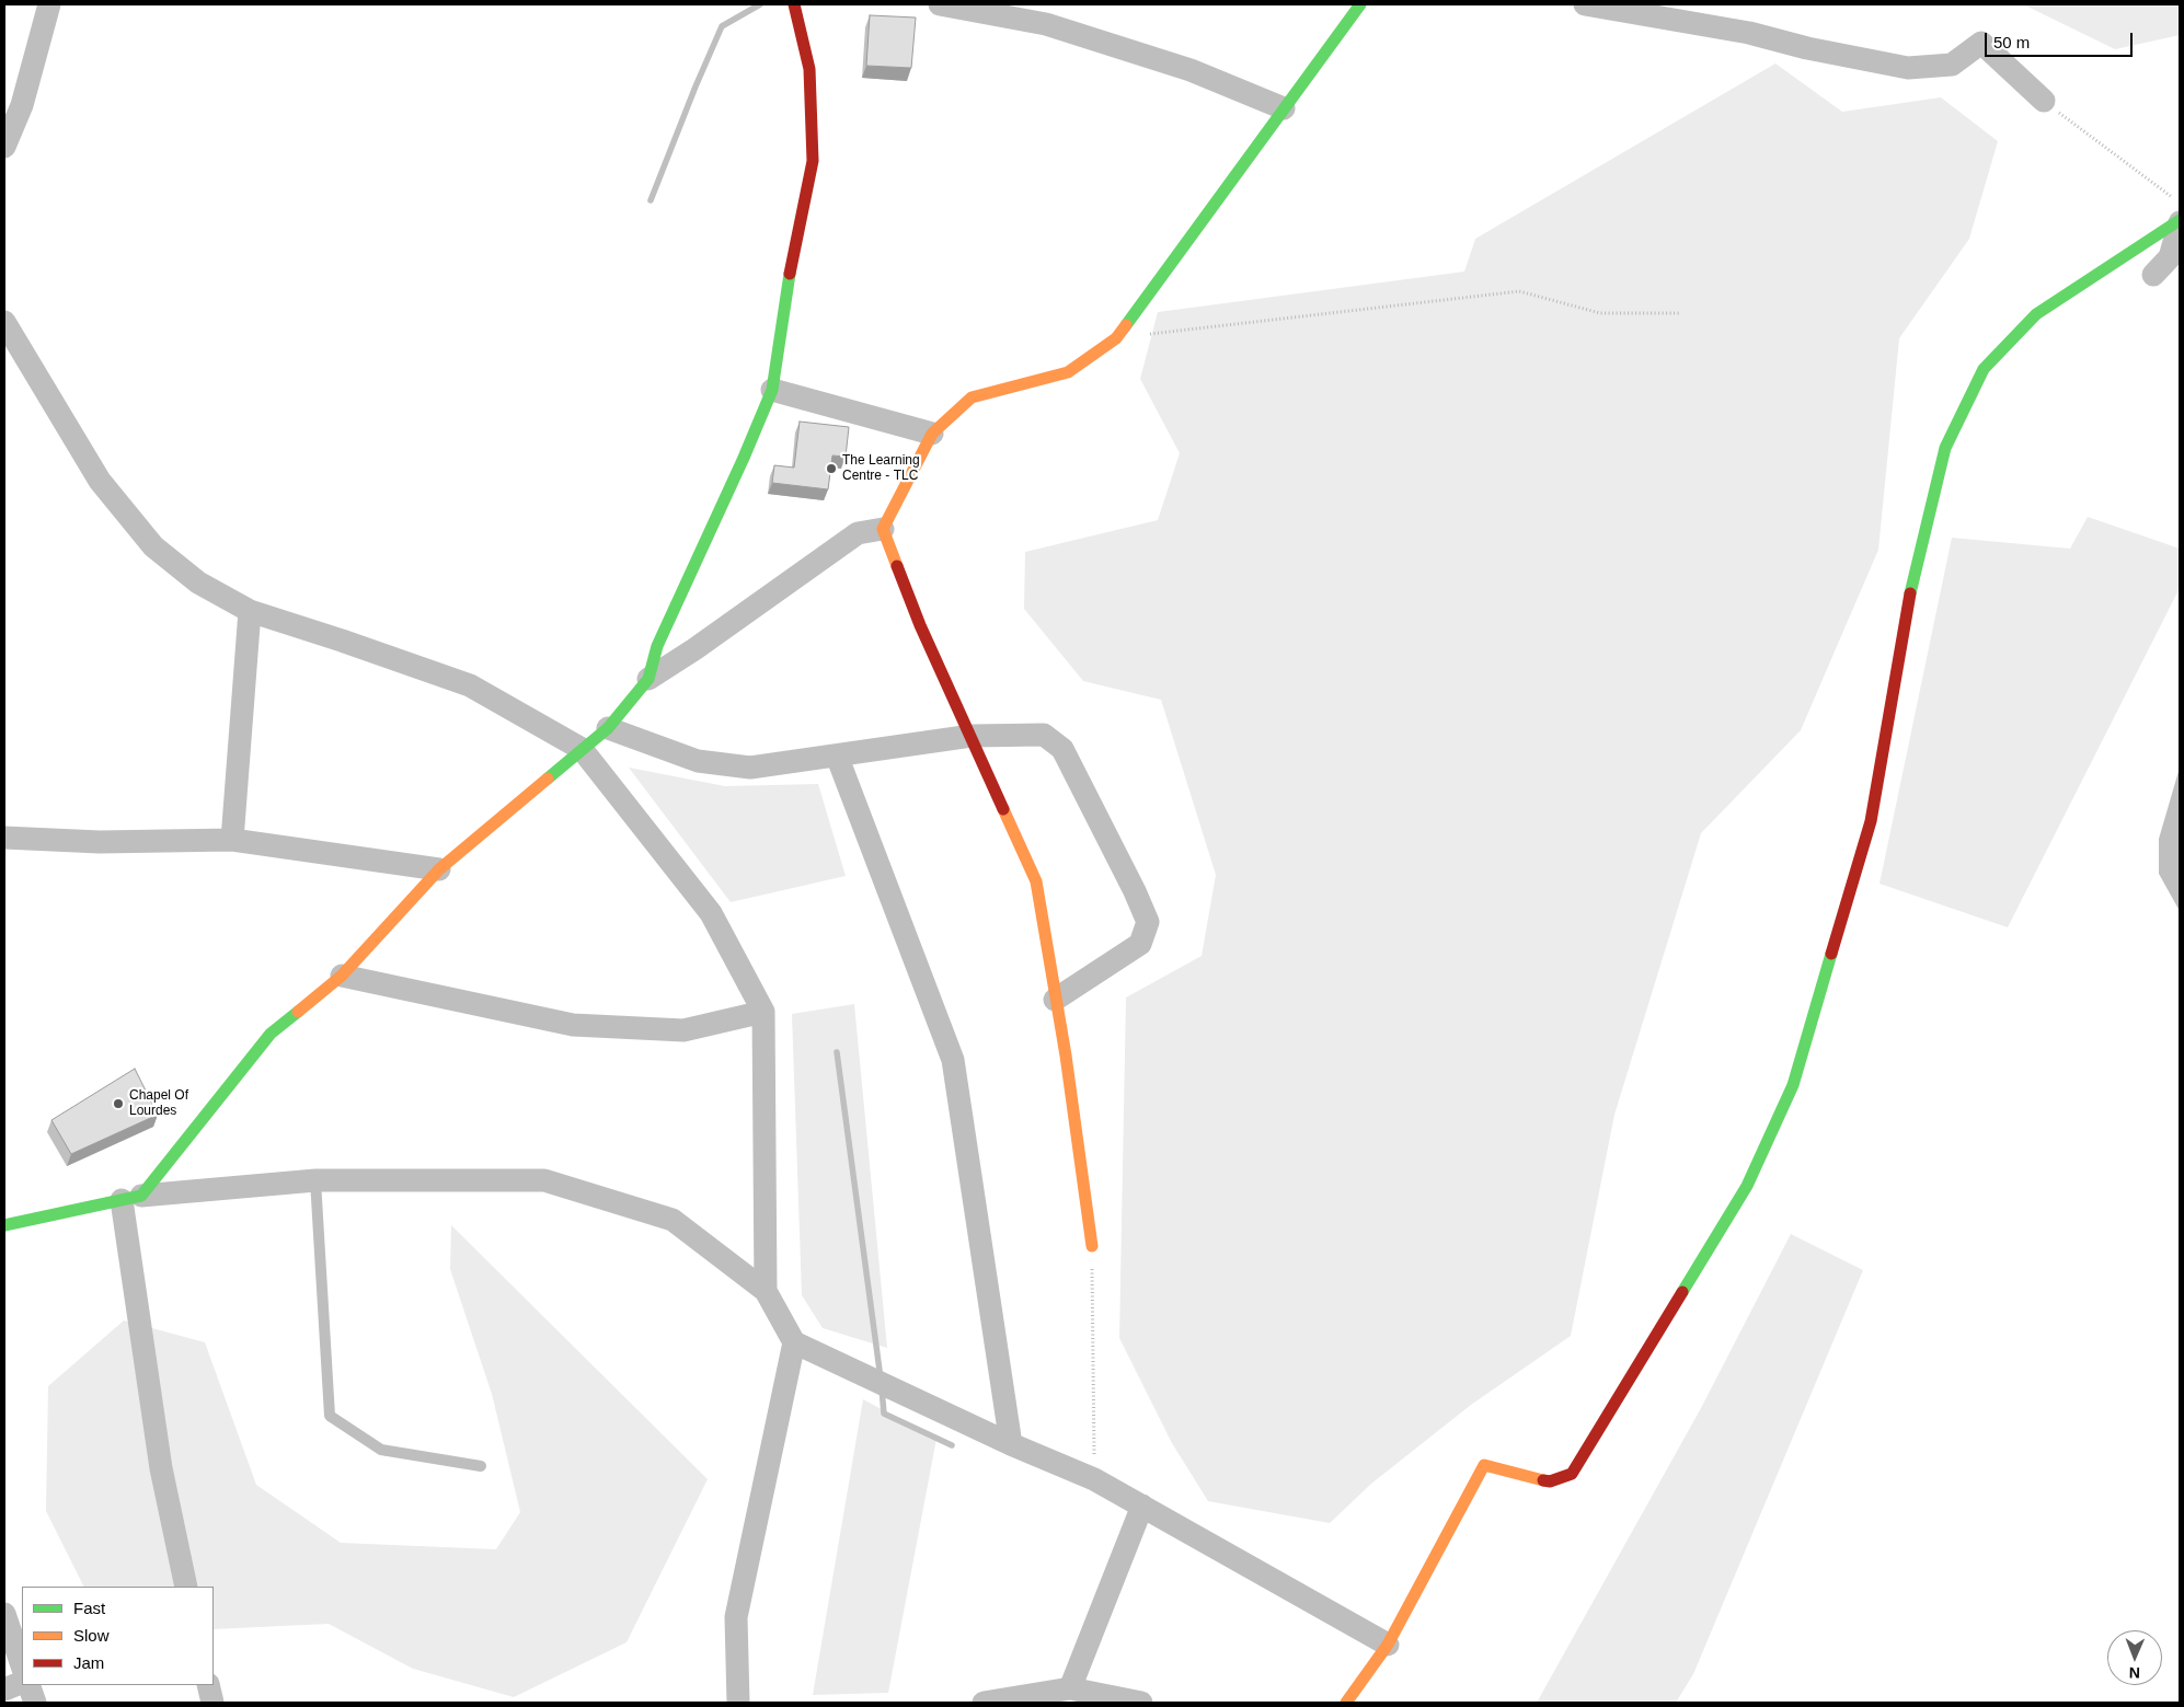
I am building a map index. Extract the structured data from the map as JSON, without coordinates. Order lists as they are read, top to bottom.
{
  "places": ["The Learning Centre - TLC", "Chapel Of Lourdes"],
  "legend": ["Fast", "Slow", "Jam"],
  "scale_bar": "50 m",
  "north": "bottom"
}
